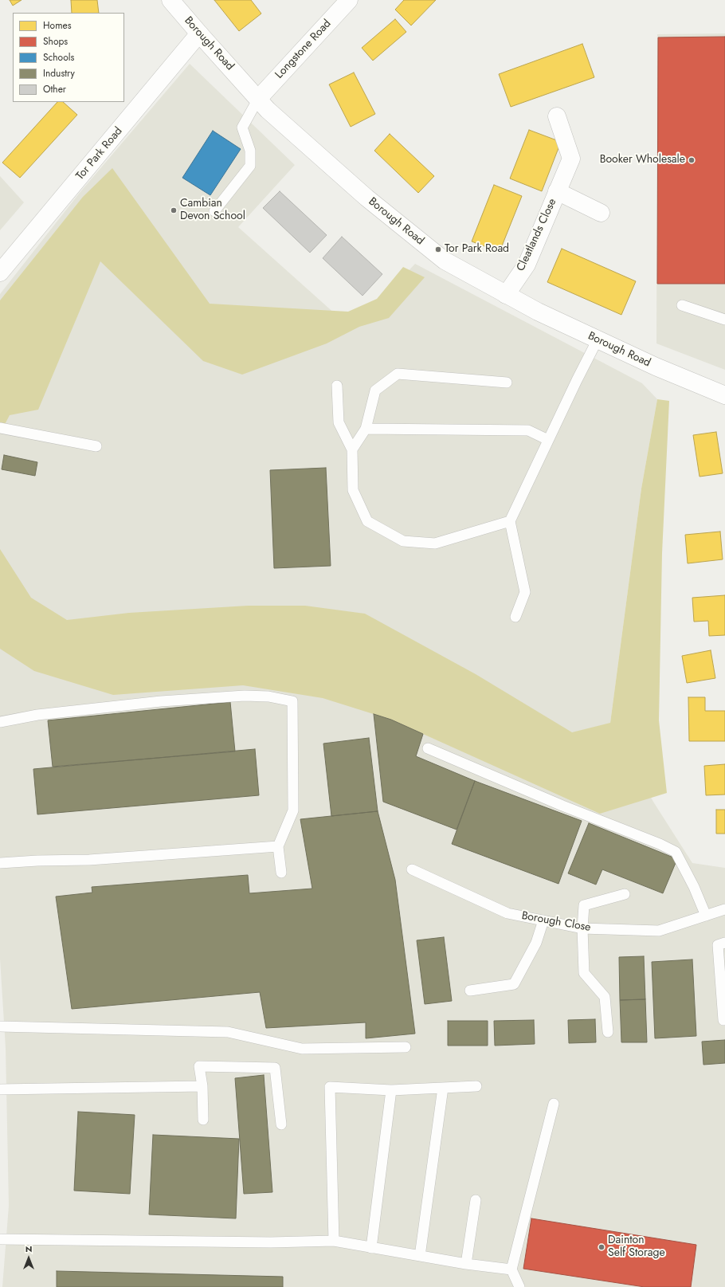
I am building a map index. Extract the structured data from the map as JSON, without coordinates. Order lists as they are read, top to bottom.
{
  "streets": {
    "main road": [
      "Borough Road",
      "Longstone Road",
      "Tor Park Road",
      "Cleatlands Close"
    ],
    "lane": ["Borough Close"]
  },
  "crossings": [
    ["Borough Road", "Longstone Road"],
    ["Borough Road", "Tor Park Road"],
    ["Borough Road", "Cleatlands Close"]
  ],
  "places": [
    "Booker Wholesale",
    "Cambian Devon School",
    "Tor Park Road",
    "Dainton Self Storage"
  ],
  "legend": [
    "Homes",
    "Shops",
    "Schools",
    "Industry",
    "Other"
  ],
  "north": "top"
}
